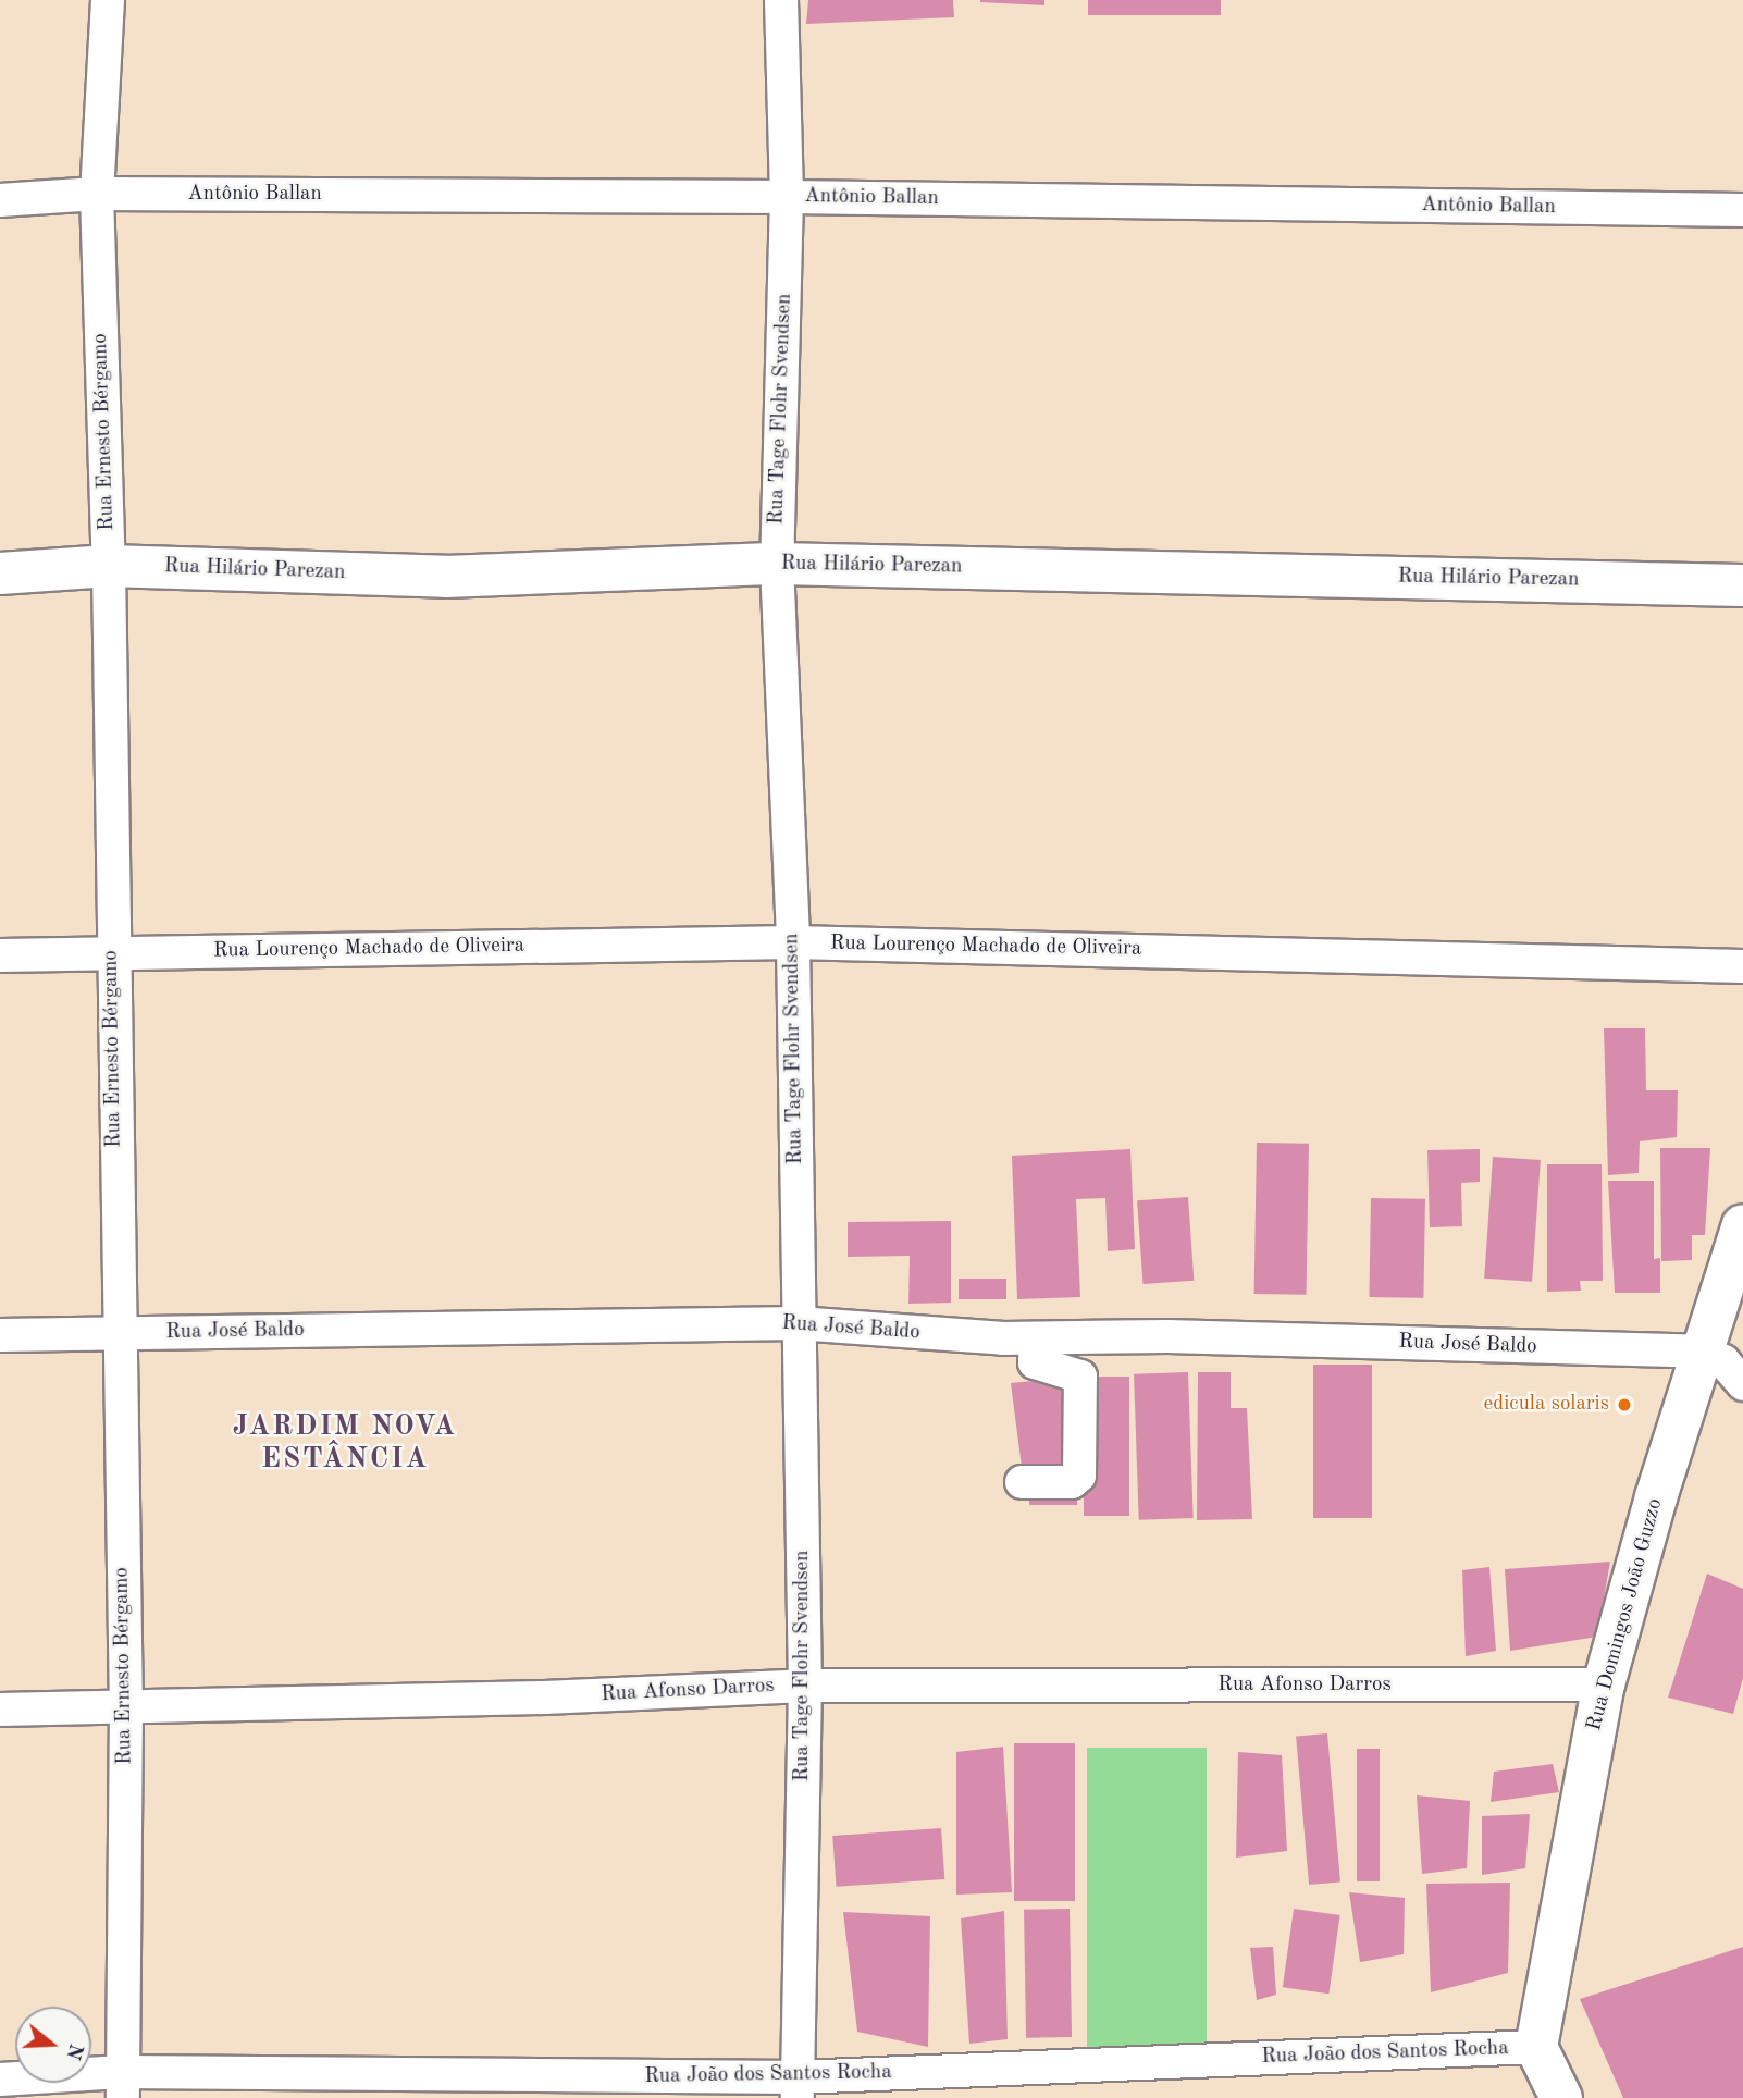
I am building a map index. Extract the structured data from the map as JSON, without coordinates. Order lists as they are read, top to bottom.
{
  "streets": {
    "street": [
      "Antônio Ballan",
      "Rua Tage Flohr Svendsen",
      "Rua Ernesto Bérgamo",
      "Rua Hilário Parezan",
      "Rua Lourenço Machado de Oliveira",
      "Rua José Baldo",
      "Rua Domingos João Guzzo",
      "Rua Afonso Darros",
      "Rua João dos Santos Rocha"
    ]
  },
  "crossings": [
    ["Antônio Ballan", "Rua Tage Flohr Svendsen"],
    ["Antônio Ballan", "Rua Ernesto Bérgamo"],
    ["Rua Tage Flohr Svendsen", "Rua Hilário Parezan"],
    ["Rua Tage Flohr Svendsen", "Rua Lourenço Machado de Oliveira"],
    ["Rua Tage Flohr Svendsen", "Rua José Baldo"],
    ["Rua Tage Flohr Svendsen", "Rua Afonso Darros"],
    ["Rua Tage Flohr Svendsen", "Rua João dos Santos Rocha"],
    ["Rua Ernesto Bérgamo", "Rua Hilário Parezan"],
    ["Rua Ernesto Bérgamo", "Rua Lourenço Machado de Oliveira"],
    ["Rua Ernesto Bérgamo", "Rua José Baldo"],
    ["Rua Ernesto Bérgamo", "Rua Afonso Darros"],
    ["Rua Ernesto Bérgamo", "Rua João dos Santos Rocha"],
    ["Rua José Baldo", "Rua Domingos João Guzzo"],
    ["Rua Domingos João Guzzo", "Rua Afonso Darros"],
    ["Rua Domingos João Guzzo", "Rua João dos Santos Rocha"]
  ],
  "districts": ["JARDIM NOVA ESTÂNCIA"],
  "places": ["edicula solaris"],
  "north": "right"
}
